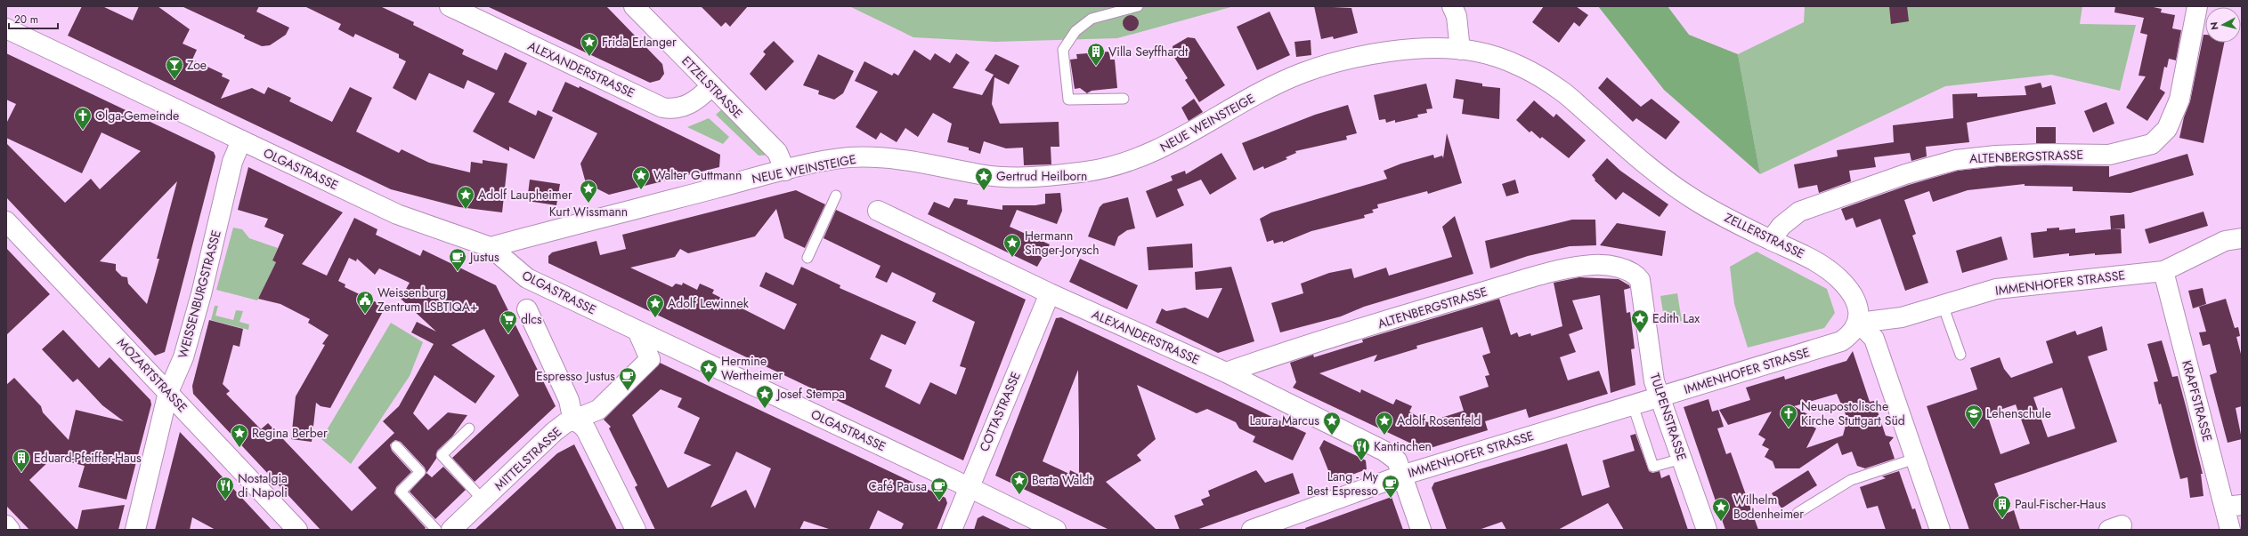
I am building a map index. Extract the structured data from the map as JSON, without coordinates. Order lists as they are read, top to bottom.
{
  "streets": {
    "street": [
      "ALEXANDERSTRASSE",
      "ETZELSTRASSE",
      "NEUE WEINSTEIGE",
      "ALTENBERGSTRASSE",
      "OLGASTRASSE",
      "ZELLERSTRASSE",
      "IMMENHOFER STRASSE",
      "WEISSENBURGSTRASSE",
      "MOZARTSTRASSE",
      "KRAPFSTRASSE",
      "COTTASTRASSE",
      "TULPENSTRASSE",
      "MITTELSTRASSE"
    ]
  },
  "crossings": [
    ["ALEXANDERSTRASSE", "ETZELSTRASSE"],
    ["ALEXANDERSTRASSE", "ALTENBERGSTRASSE"],
    ["ALEXANDERSTRASSE", "IMMENHOFER STRASSE"],
    ["ALEXANDERSTRASSE", "COTTASTRASSE"],
    ["ETZELSTRASSE", "NEUE WEINSTEIGE"],
    ["NEUE WEINSTEIGE", "OLGASTRASSE"],
    ["NEUE WEINSTEIGE", "ZELLERSTRASSE"],
    ["ALTENBERGSTRASSE", "ZELLERSTRASSE"],
    ["ALTENBERGSTRASSE", "TULPENSTRASSE"],
    ["OLGASTRASSE", "WEISSENBURGSTRASSE"],
    ["OLGASTRASSE", "COTTASTRASSE"],
    ["OLGASTRASSE", "MITTELSTRASSE"],
    ["ZELLERSTRASSE", "IMMENHOFER STRASSE"],
    ["IMMENHOFER STRASSE", "KRAPFSTRASSE"],
    ["IMMENHOFER STRASSE", "TULPENSTRASSE"],
    ["WEISSENBURGSTRASSE", "MOZARTSTRASSE"]
  ],
  "places": {
    "place": [
      "Frida Erlanger",
      "Walter Guttmann",
      "Gertrud Heilborn",
      "Kurt Wissmann",
      "Adolf Laupheimer",
      "Hermann Singer-Jorysch",
      "Adolf Lewinnek",
      "Edith Lax",
      "Hermine Wertheimer",
      "Josef Stempa",
      "Laura Marcus",
      "Adolf Rosenfeld",
      "Regina Berber",
      "Berta Waldt",
      "Wilhelm Bodenheimer"
    ],
    "building": ["Villa Seyffhardt", "Eduard-Pfeiffer-Haus", "Paul-Fischer-Haus"],
    "bar": ["Zoe"],
    "church": ["Olga-Gemeinde", "Neuapostolische Kirche Stuttgart Süd"],
    "cafe": [
      "Justus",
      "Espresso Justus",
      "Lang - My Best Espresso",
      "Café Pausa"
    ],
    "public building": ["Weissenburg Zentrum LSBTIQA+"],
    "supermarket": ["dlcs"],
    "school or university": ["Lehenschule"],
    "restaurant": ["Kantinchen", "Nostalgia di Napoli"]
  },
  "scale_bar": "20 m",
  "north": "left"
}
